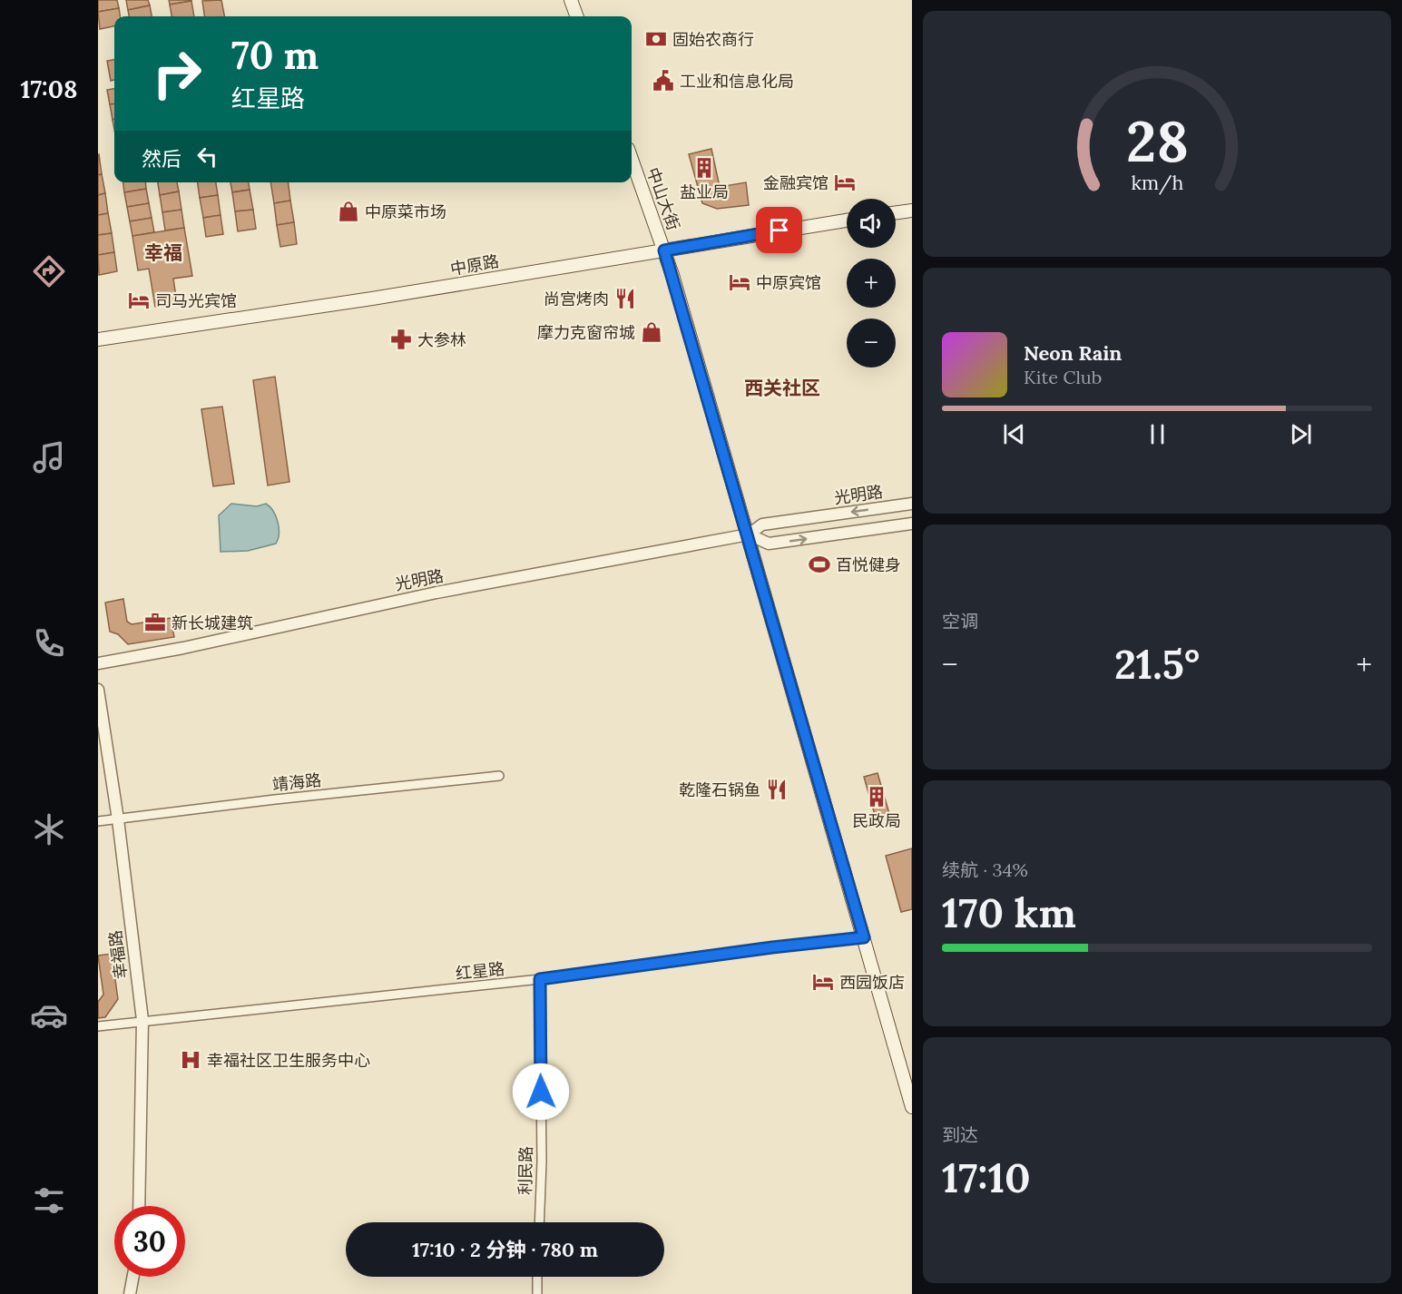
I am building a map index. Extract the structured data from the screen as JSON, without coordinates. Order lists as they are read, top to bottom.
{
  "streets": {
    "main road": ["中山大街", "中原路"],
    "street": [
      "光明路",
      "靖海路",
      "幸福路",
      "红星路",
      "利民路"
    ]
  },
  "crossings": [
    ["中山大街", "中原路"],
    ["中山大街", "光明路"],
    ["中山大街", "红星路"],
    ["靖海路", "幸福路"],
    ["幸福路", "红星路"],
    ["红星路", "利民路"]
  ],
  "districts": ["幸福", "西关社区"],
  "places": {
    "bank": ["固始农商行"],
    "public building": ["工业和信息化局"],
    "building": ["盐业局", "民政局"],
    "hotel": [
      "金融宾馆",
      "中原宾馆",
      "司马光宾馆",
      "西园饭店"
    ],
    "shop": ["中原菜市场", "摩力克窗帘城"],
    "restaurant": ["尚宫烤肉", "乾隆石锅鱼"],
    "pharmacy": ["大参林"],
    "sports": ["百悦健身"],
    "office": ["新长城建筑"],
    "hospital": ["幸福社区卫生服务中心"]
  },
  "page": {
    "tabs": "17:08",
    "turn": ["70 m", "红星路"],
    "then": "然后",
    "map_buttons": ["+", "−"],
    "song": ["Neon Rain", "Kite Club"],
    "tile": [
      "空调",
      ["续航 · 34%", "170 km"],
      ["到达", "17:10"]
    ],
    "heat": ["−", "21.5°", "+"],
    "limit": "30",
    "trip": "17:10 · 2 分钟 · 780 m",
    "gauge": ["28", "km/h"]
  }
}
